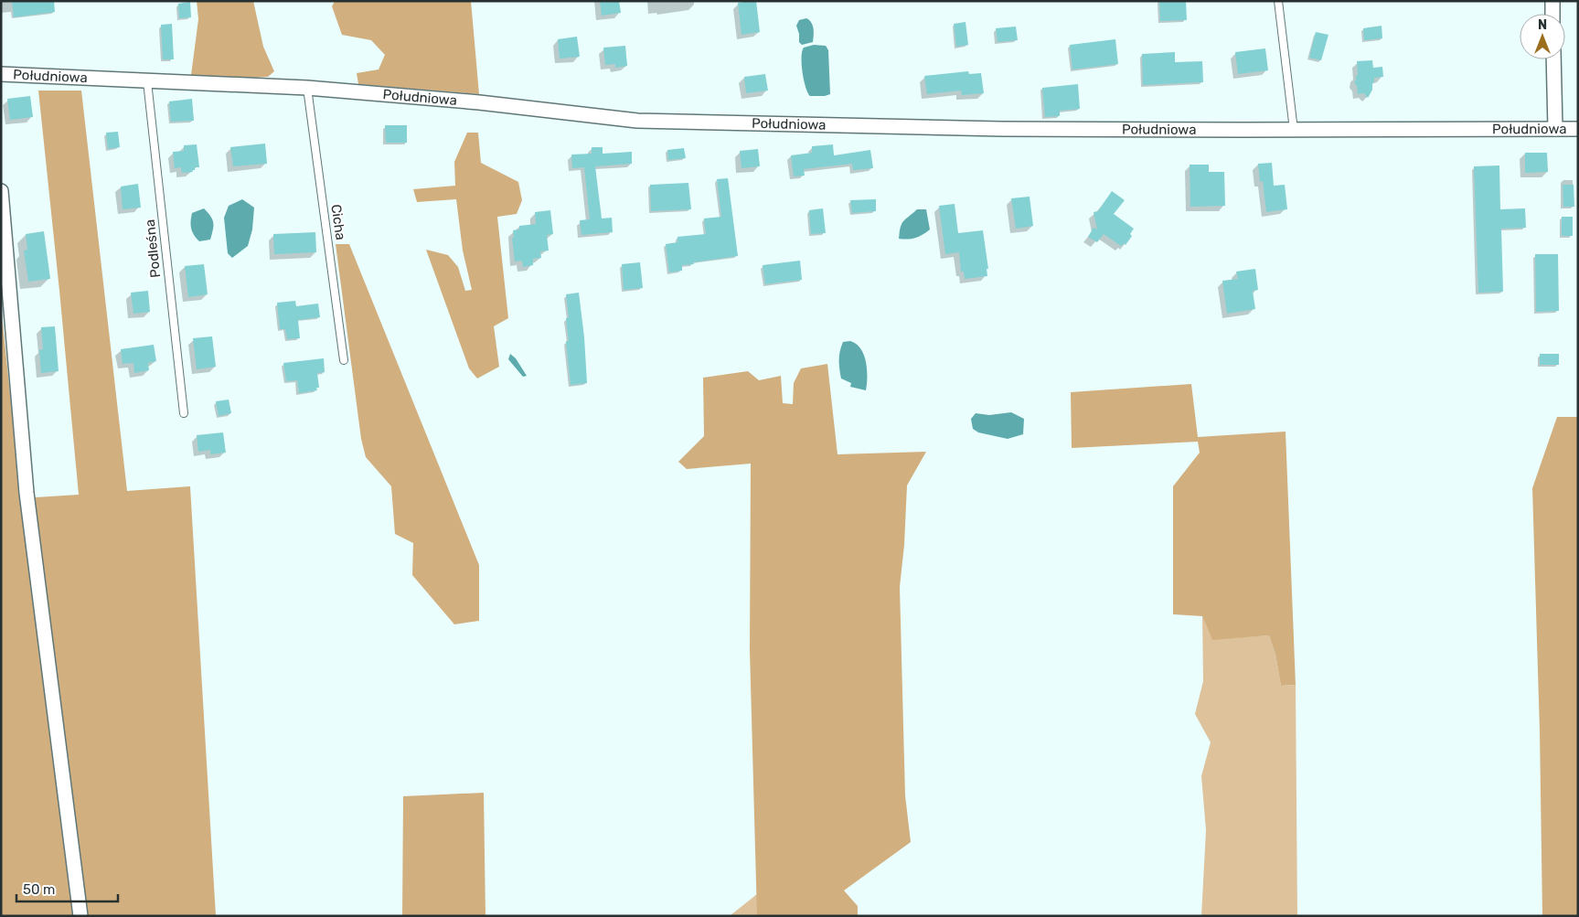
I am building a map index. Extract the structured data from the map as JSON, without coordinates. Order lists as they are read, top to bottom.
{
  "streets": {
    "street": ["Południowa"],
    "lane": ["Cicha", "Podleśna"]
  },
  "crossings": [
    ["Południowa", "Cicha"],
    ["Południowa", "Podleśna"]
  ],
  "scale_bar": "50 m",
  "north": "top"
}
